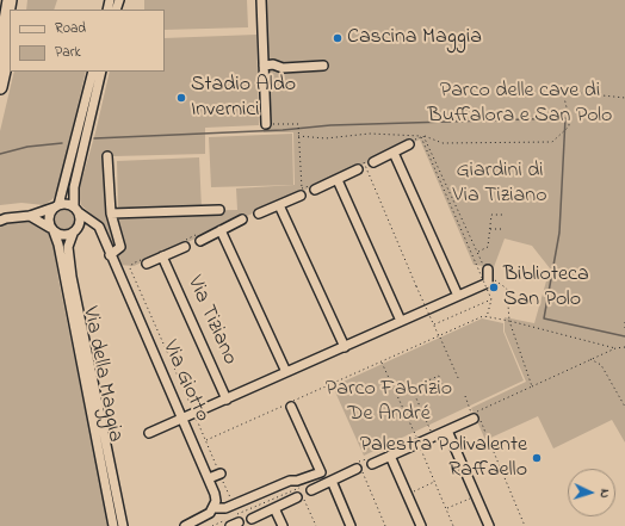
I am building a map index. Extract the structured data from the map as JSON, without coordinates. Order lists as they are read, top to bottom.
{
  "streets": {
    "street": ["Via Tiziano", "Via della Maggia", "Via Giotto"]
  },
  "crossings": [
    ["Via Tiziano", "Via Giotto"],
    ["Via della Maggia", "Via Giotto"]
  ],
  "parks": ["Parco delle cave di Buffalora e San Polo", "Giardini di Via Tiziano", "Parco Fabrizio De André"],
  "places": [
    "Cascina Maggia",
    "Stadio Aldo Invernici",
    "Biblioteca San Polo",
    "Palestra Polivalente Raffaello"
  ],
  "legend": ["Road", "Park"],
  "north": "right"
}
